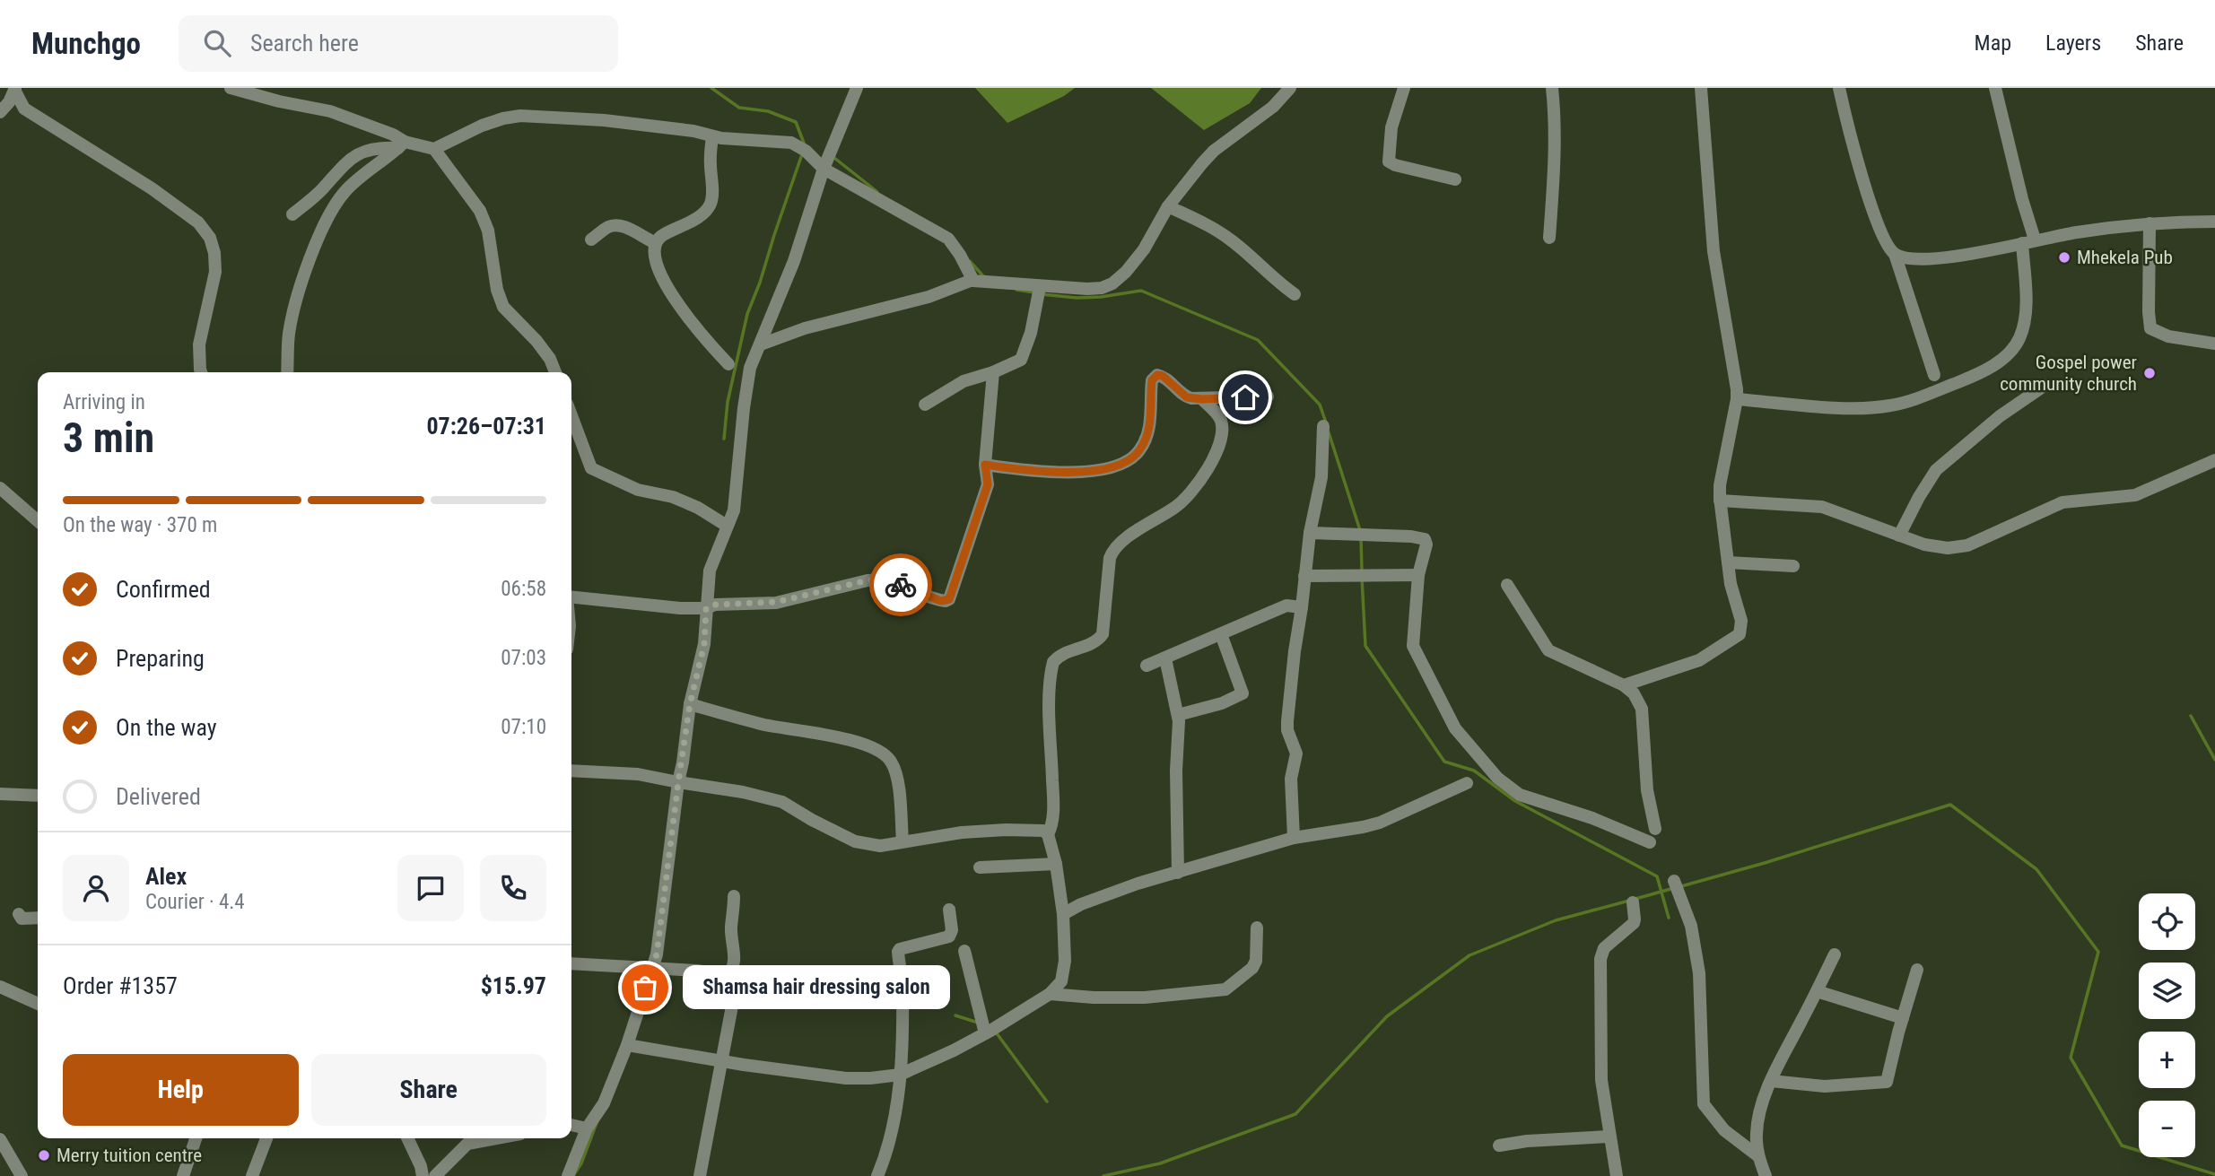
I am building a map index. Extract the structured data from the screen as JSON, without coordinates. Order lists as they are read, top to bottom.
{
  "places": [
    "Mhekela Pub",
    "Gospel power community church",
    "Shamsa hair dressing salon",
    "Merry tuition centre"
  ],
  "page": {
    "header": "Munchgo",
    "search": "Search here",
    "nav": ["Map", "Layers", "Share"],
    "heading": ["3 min", "Arriving in", "07:26–07:31"],
    "panel": [
      "Alex",
      "Courier · 4.4",
      "Order #1357",
      "$15.97"
    ],
    "bar": "On the way · 370 m",
    "list": [
      ["Confirmed", "06:58"],
      ["Preparing", "07:03"],
      ["On the way", "07:10"],
      "Delivered"
    ],
    "map_buttons": ["+", "−"],
    "bubble": "Shamsa hair dressing salon",
    "buttons": ["Help", "Share"]
  }
}
